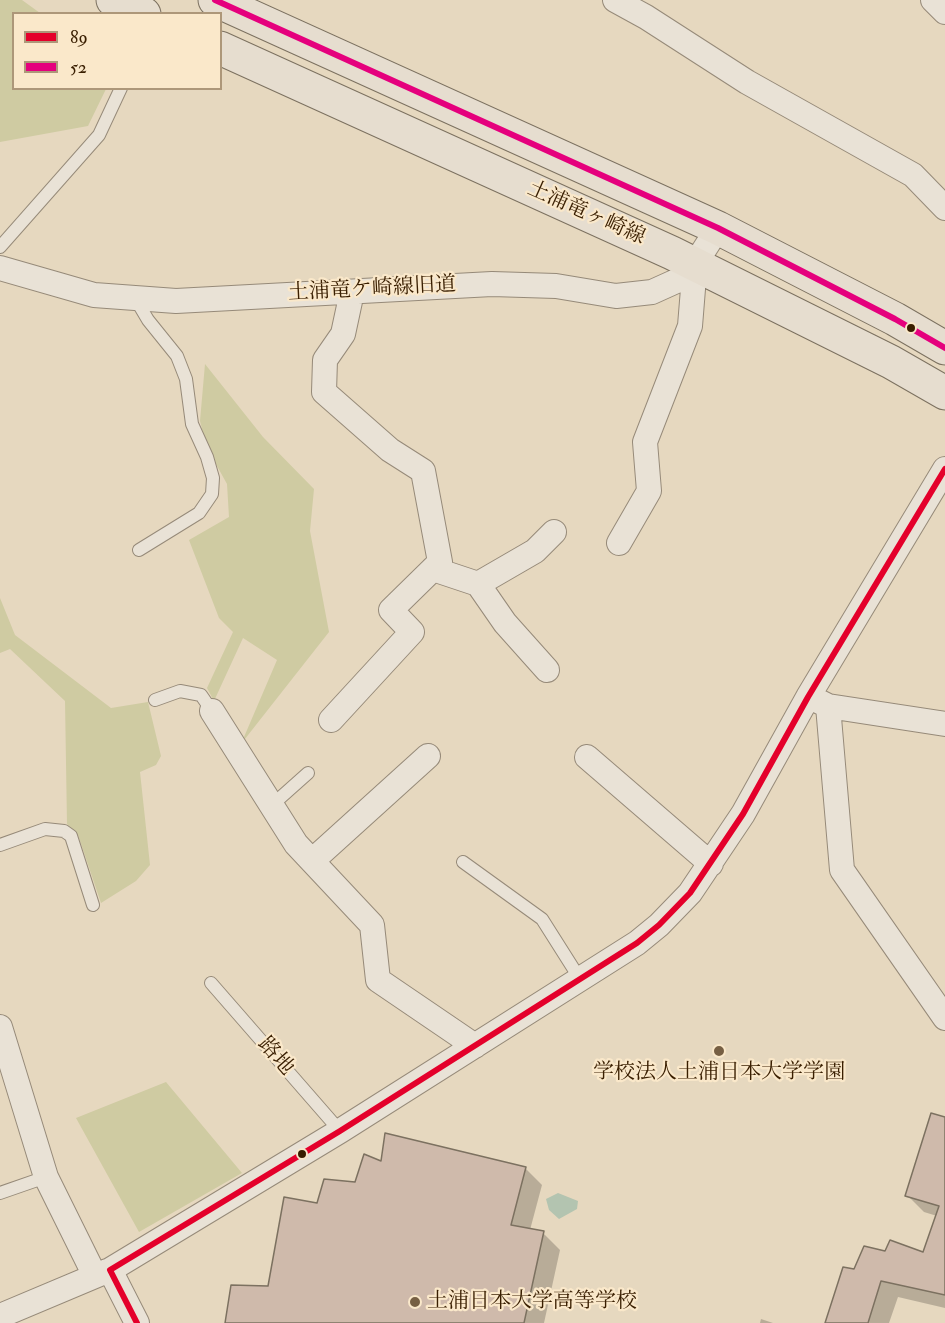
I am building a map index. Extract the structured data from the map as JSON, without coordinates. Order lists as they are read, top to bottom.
{
  "streets": {
    "main road": ["土浦竜ヶ崎線"],
    "street": ["土浦竜ケ崎線旧道"],
    "lane": ["路地"]
  },
  "crossings": [
    ["土浦竜ヶ崎線", "土浦竜ケ崎線旧道"]
  ],
  "places": ["学校法人土浦日本大学学園", "土浦日本大学高等学校"],
  "lines": ["transit line 52", "transit line 89"],
  "legend": ["89", "52"]
}
